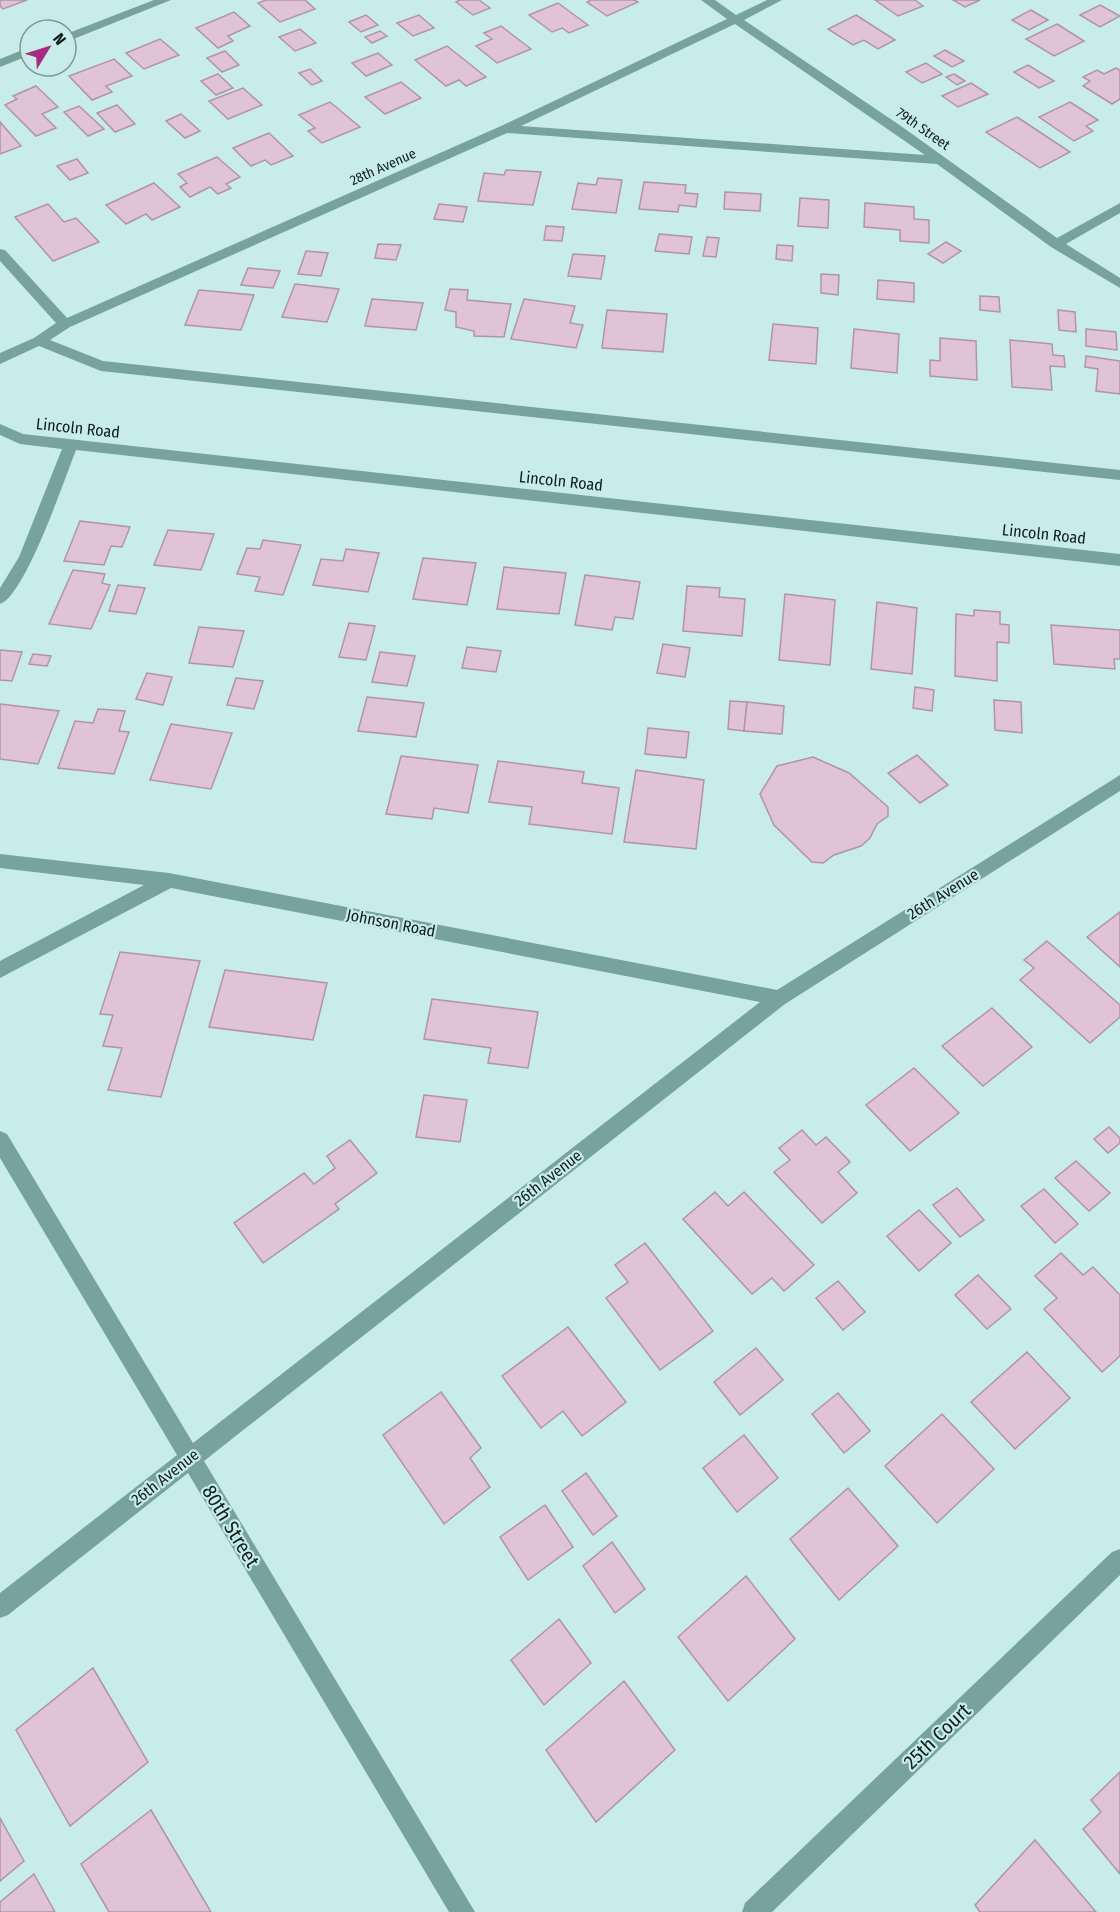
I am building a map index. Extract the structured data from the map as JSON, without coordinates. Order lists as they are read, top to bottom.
{
  "streets": {
    "street": [
      "79th Street",
      "28th Avenue",
      "Lincoln Road",
      "26th Avenue",
      "Johnson Road",
      "80th Street",
      "25th Court"
    ]
  },
  "crossings": [
    ["79th Street", "28th Avenue"],
    ["26th Avenue", "Johnson Road"],
    ["26th Avenue", "80th Street"]
  ],
  "north": "top right"
}
